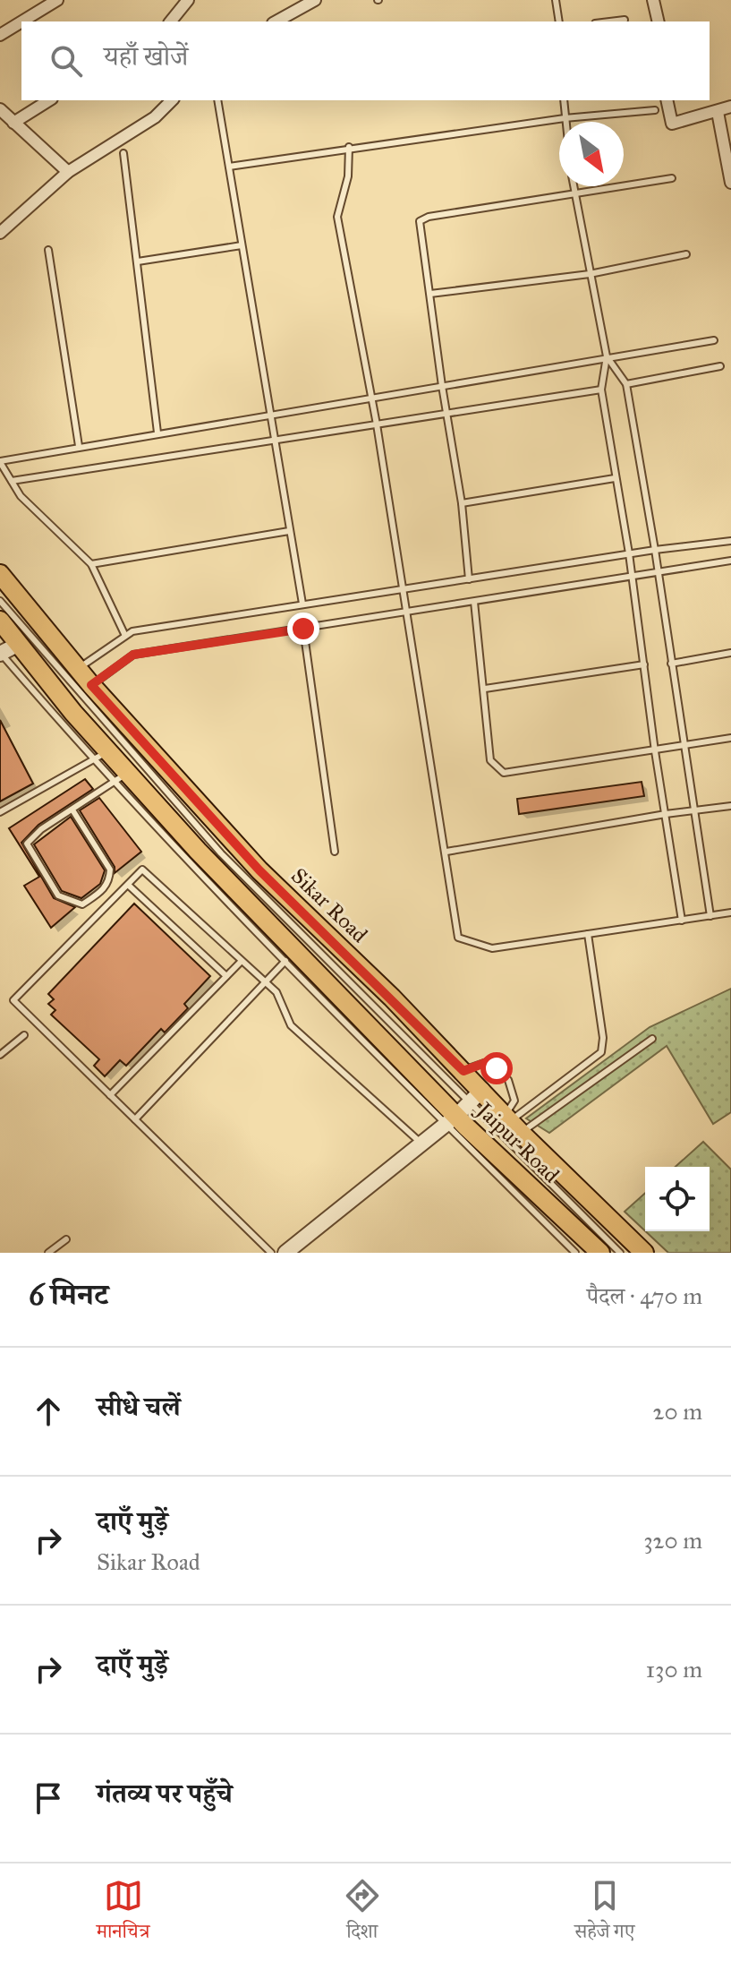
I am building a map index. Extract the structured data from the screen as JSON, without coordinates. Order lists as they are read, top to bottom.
{
  "streets": {
    "main road": ["Sikar Road", "Jaipur Road"]
  },
  "north": "bottom right",
  "page": {
    "search": "यहाँ खोजें",
    "heading": ["6 मिनट", "पैदल · 470 m"],
    "list": [
      ["सीधे चलें", "20 m"],
      ["दाएँ मुड़ें", "Sikar Road", "320 m"],
      ["दाएँ मुड़ें", "130 m"],
      "गंतव्य पर पहुँचे"
    ],
    "nav": ["मानचित्र", "दिशा", "सहेजे गए"]
  }
}
